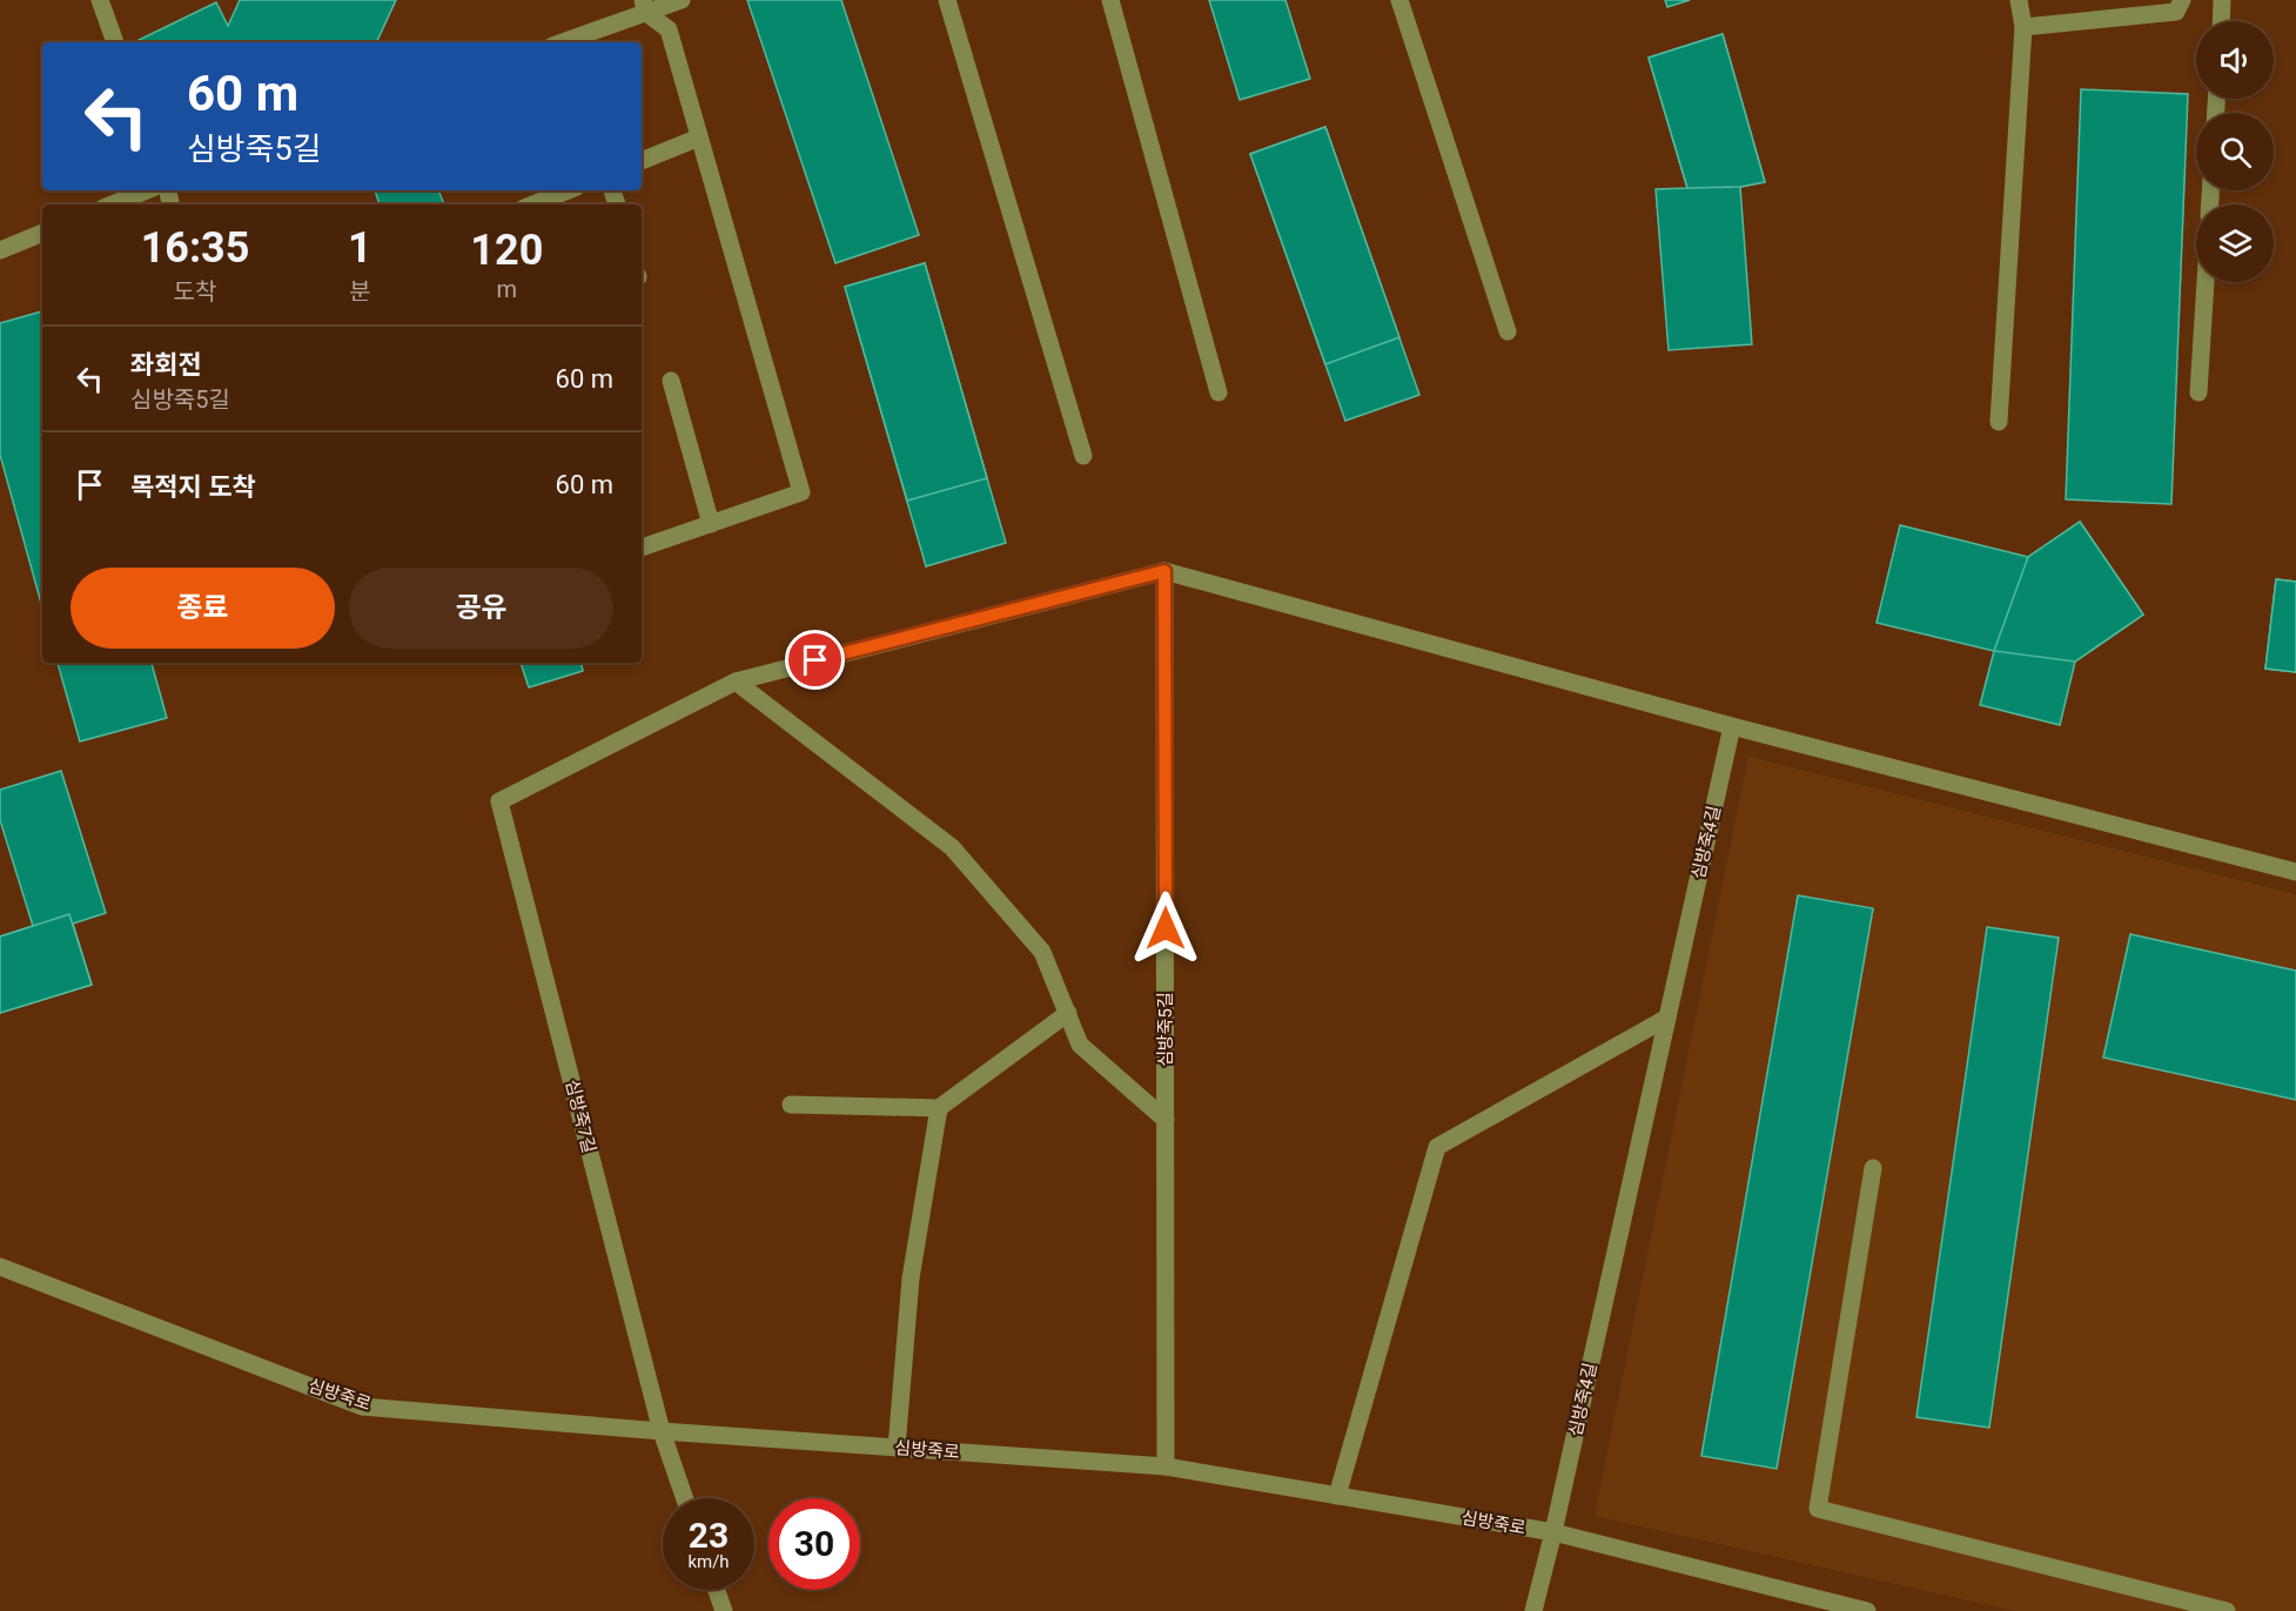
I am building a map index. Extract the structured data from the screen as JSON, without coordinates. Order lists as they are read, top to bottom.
{
  "streets": {
    "street": [
      "심방죽4길",
      "심방죽5길",
      "심방죽7길",
      "심방죽로"
    ]
  },
  "crossings": [
    ["심방죽4길", "심방죽로"],
    ["심방죽5길", "심방죽로"],
    ["심방죽7길", "심방죽로"]
  ],
  "page": {
    "turn": ["60 m", "심방죽5길"],
    "eta": [
      "16:35",
      "도착",
      "1",
      "분",
      "120",
      "m"
    ],
    "list": [
      {
        "name": "좌회전",
        "note": "심방죽5길",
        "value": "60 m"
      },
      {
        "name": "목적지 도착",
        "value": "60 m"
      }
    ],
    "buttons": ["종료", "공유"],
    "speed": "23 km/h",
    "limit": "30"
  }
}
